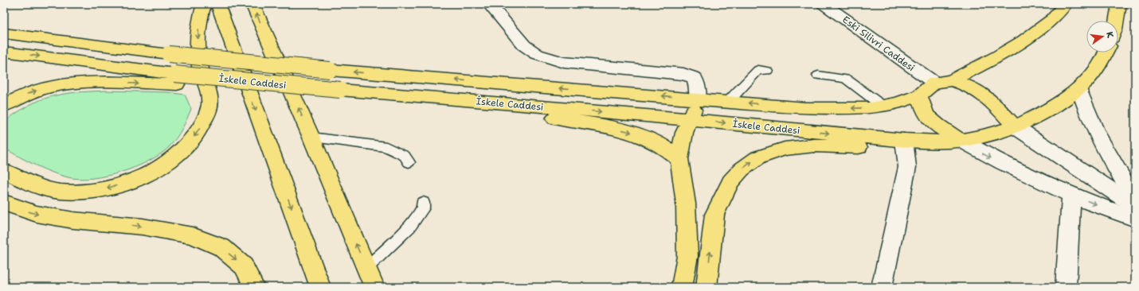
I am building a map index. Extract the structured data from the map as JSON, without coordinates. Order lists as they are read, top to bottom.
{
  "streets": {
    "highway": ["İskele Caddesi"],
    "street": ["Eski Silivri Caddesi"]
  },
  "crossings": [
    ["Eski Silivri Caddesi", "İskele Caddesi"]
  ],
  "north": "right"
}
